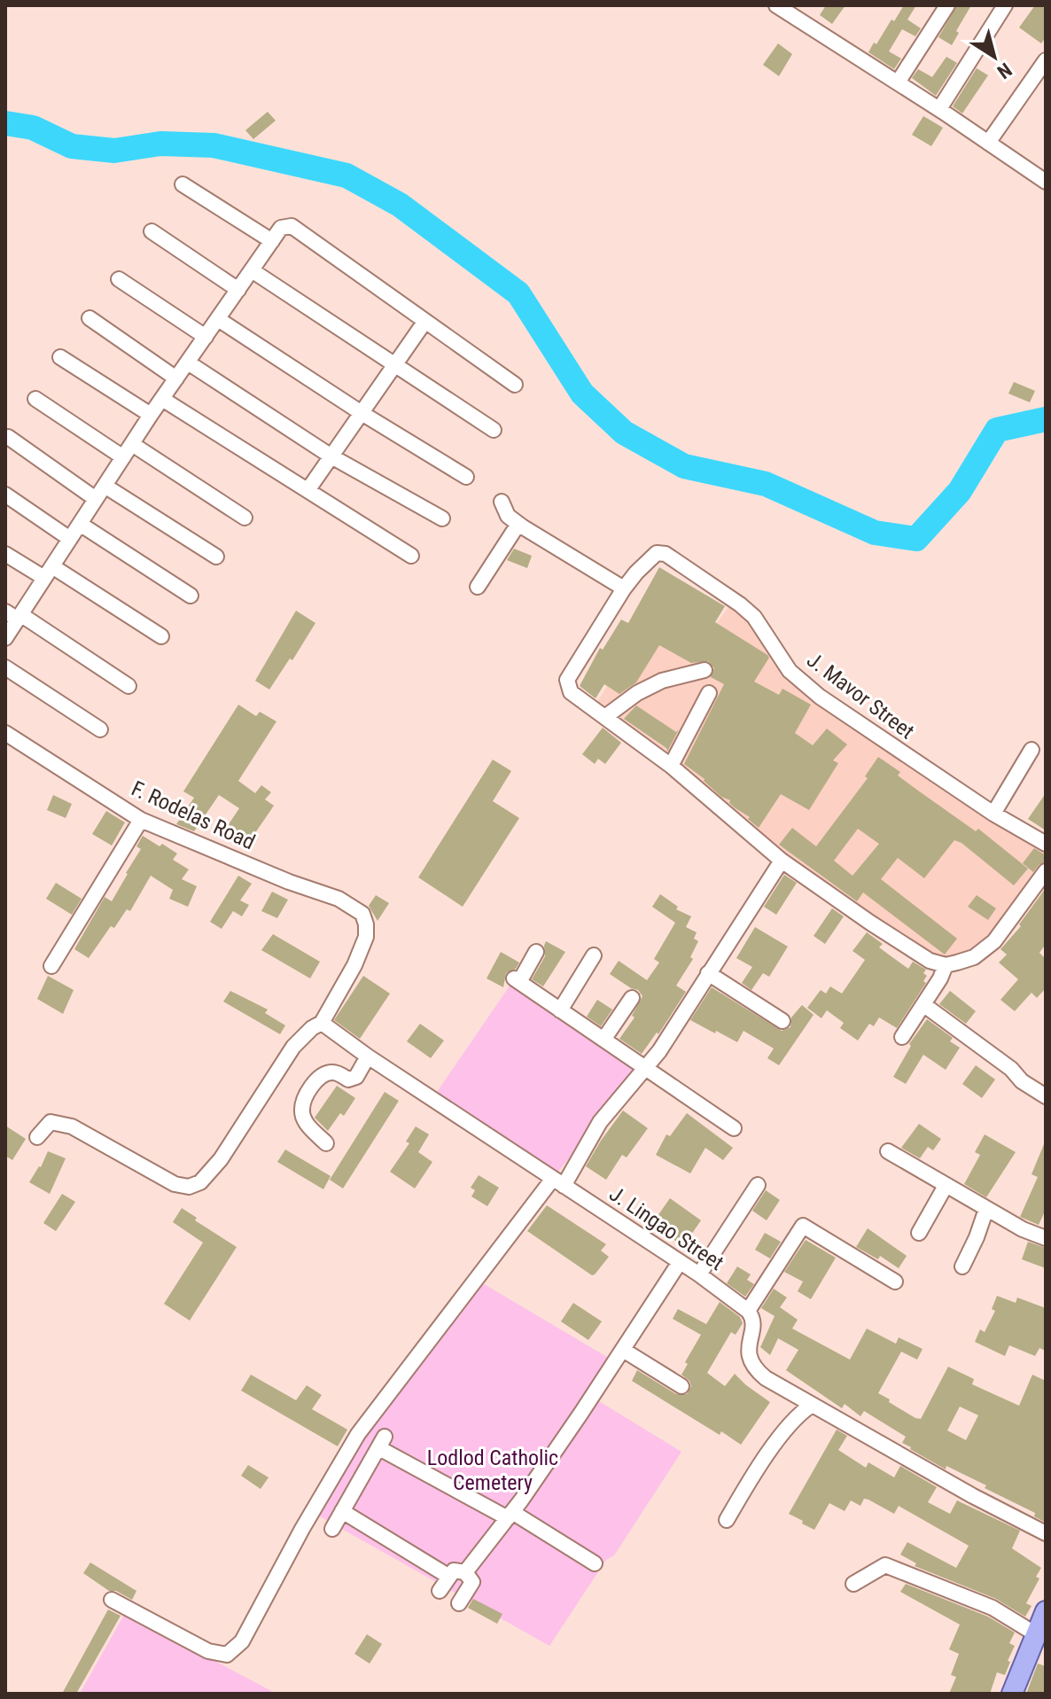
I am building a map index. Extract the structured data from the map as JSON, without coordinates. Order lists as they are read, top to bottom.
{
  "streets": {
    "street": ["J. Mavor Street", "F. Rodelas Road", "J. Lingao Street"]
  },
  "crossings": [
    ["F. Rodelas Road", "J. Lingao Street"]
  ],
  "parks": ["Lodlod Catholic Cemetery"],
  "north": "bottom right"
}
